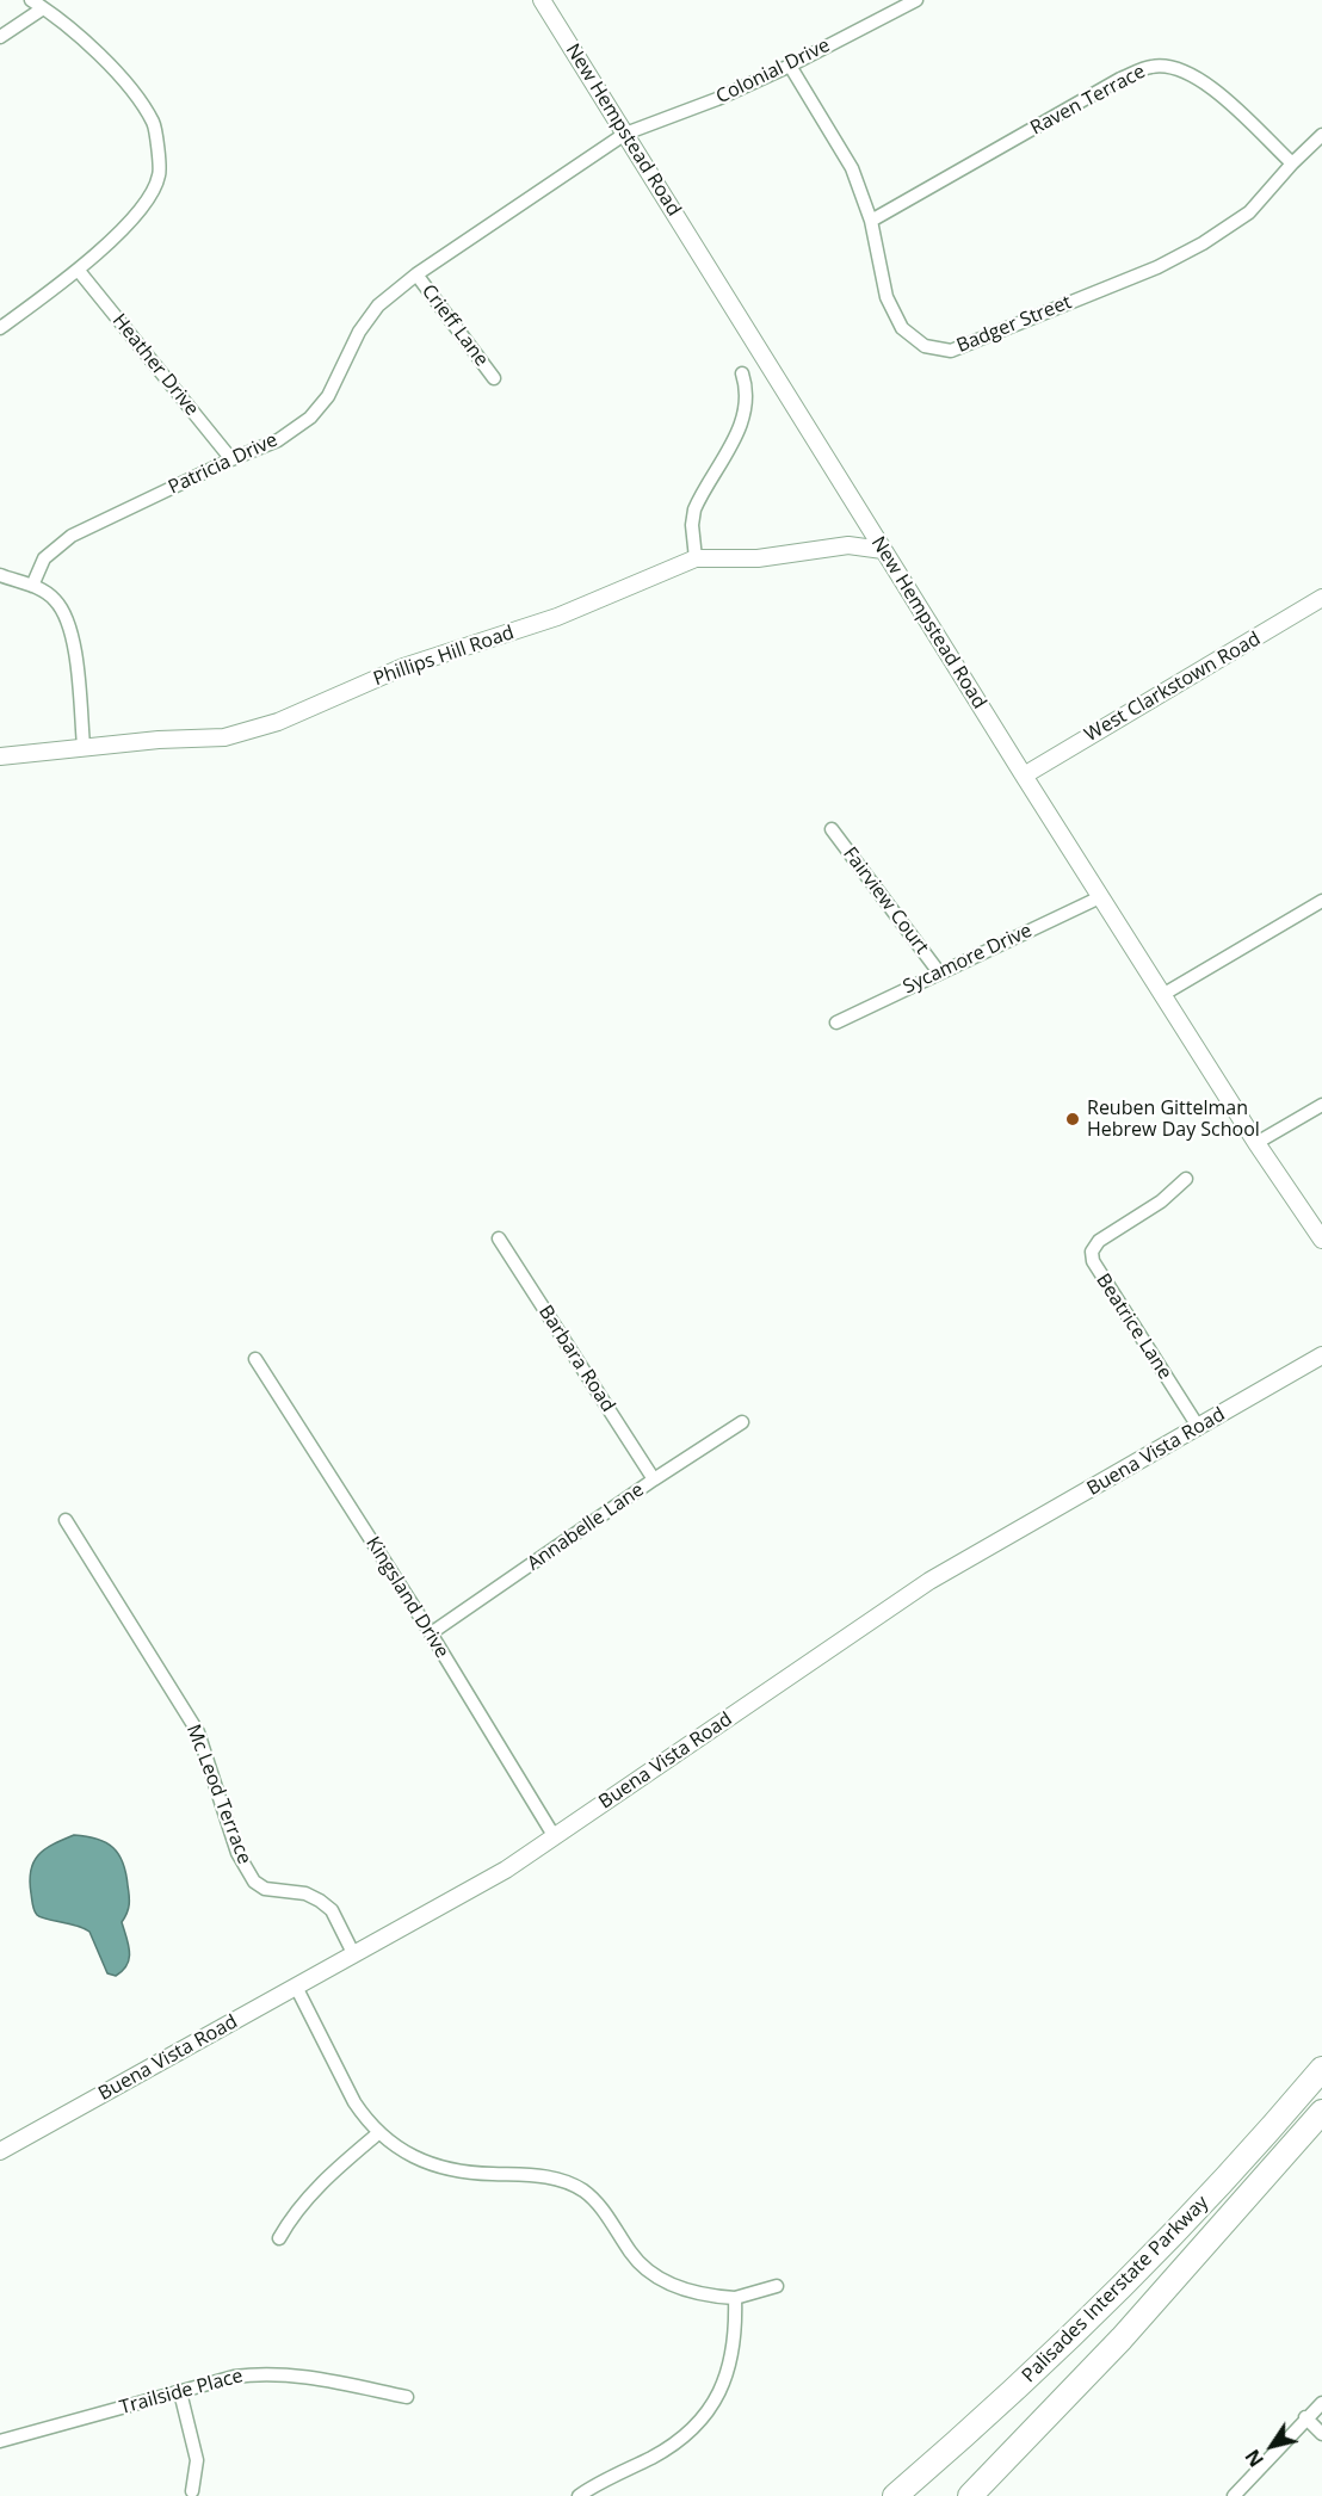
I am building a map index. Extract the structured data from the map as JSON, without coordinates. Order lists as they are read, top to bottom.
{
  "streets": {
    "highway": ["Palisades Interstate Parkway"],
    "street": [
      "Colonial Drive",
      "Raven Terrace",
      "New Hempstead Road",
      "Badger Street",
      "Crieff Lane",
      "Heather Drive",
      "Patricia Drive",
      "Phillips Hill Road",
      "West Clarkstown Road",
      "Fairview Court",
      "Sycamore Drive",
      "Beatrice Lane",
      "Barbara Road",
      "Buena Vista Road",
      "Annabelle Lane",
      "Kingsland Drive",
      "Mc Leod Terrace",
      "Trailside Place"
    ]
  },
  "crossings": [
    ["Colonial Drive", "New Hempstead Road"],
    ["Colonial Drive", "Badger Street"],
    ["Colonial Drive", "Patricia Drive"],
    ["Raven Terrace", "Badger Street"],
    ["New Hempstead Road", "Patricia Drive"],
    ["New Hempstead Road", "Phillips Hill Road"],
    ["New Hempstead Road", "West Clarkstown Road"],
    ["New Hempstead Road", "Sycamore Drive"],
    ["Crieff Lane", "Patricia Drive"],
    ["Heather Drive", "Patricia Drive"],
    ["Fairview Court", "Sycamore Drive"],
    ["Beatrice Lane", "Buena Vista Road"],
    ["Barbara Road", "Annabelle Lane"],
    ["Buena Vista Road", "Kingsland Drive"],
    ["Buena Vista Road", "Mc Leod Terrace"],
    ["Annabelle Lane", "Kingsland Drive"]
  ],
  "places": ["Reuben Gittelman Hebrew Day School"],
  "north": "bottom left"
}
